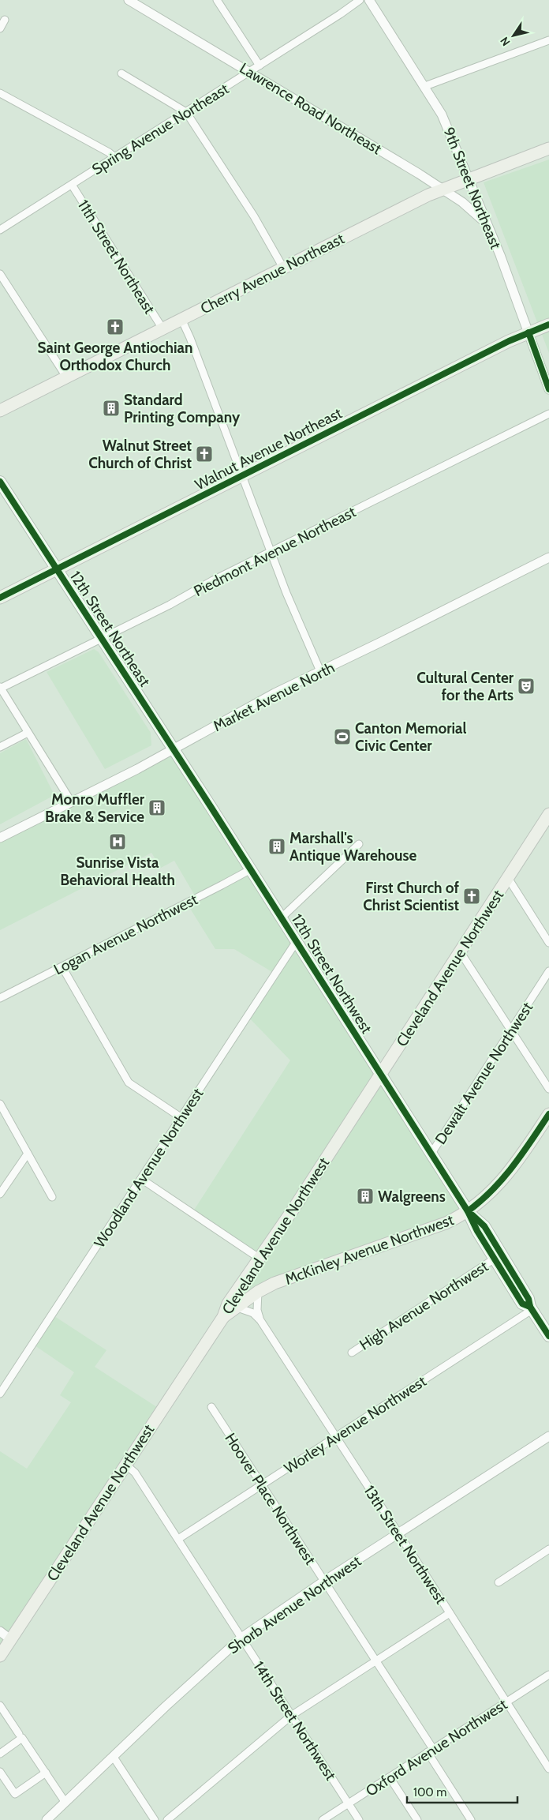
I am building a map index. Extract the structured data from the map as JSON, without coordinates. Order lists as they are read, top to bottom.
{
  "streets": {
    "main road": [
      "Cherry Avenue Northeast",
      "Walnut Avenue Northeast",
      "12th Street Northeast",
      "Cleveland Avenue Northwest",
      "12th Street Northwest",
      "McKinley Avenue Northwest"
    ],
    "street": [
      "Lawrence Road Northeast",
      "Spring Avenue Northeast",
      "9th Street Northeast",
      "11th Street Northeast",
      "Piedmont Avenue Northeast",
      "Market Avenue North",
      "Logan Avenue Northwest",
      "Dewalt Avenue Northwest",
      "Woodland Avenue Northwest",
      "High Avenue Northwest",
      "Worley Avenue Northwest",
      "Hoover Place Northwest",
      "13th Street Northwest",
      "Shorb Avenue Northwest",
      "14th Street Northwest",
      "Oxford Avenue Northwest"
    ]
  },
  "crossings": [
    ["Lawrence Road Northeast", "Spring Avenue Northeast"],
    ["Lawrence Road Northeast", "9th Street Northeast"],
    ["Lawrence Road Northeast", "Cherry Avenue Northeast"],
    ["Spring Avenue Northeast", "11th Street Northeast"],
    ["9th Street Northeast", "Cherry Avenue Northeast"],
    ["9th Street Northeast", "Walnut Avenue Northeast"],
    ["11th Street Northeast", "Cherry Avenue Northeast"],
    ["Walnut Avenue Northeast", "12th Street Northeast"],
    ["Piedmont Avenue Northeast", "12th Street Northeast"],
    ["12th Street Northeast", "Market Avenue North"],
    ["12th Street Northeast", "12th Street Northwest"],
    ["Market Avenue North", "12th Street Northwest"],
    ["Logan Avenue Northwest", "12th Street Northwest"],
    ["Cleveland Avenue Northwest", "12th Street Northwest"],
    ["Cleveland Avenue Northwest", "McKinley Avenue Northwest"],
    ["Cleveland Avenue Northwest", "14th Street Northwest"],
    ["12th Street Northwest", "Dewalt Avenue Northwest"],
    ["12th Street Northwest", "Woodland Avenue Northwest"],
    ["12th Street Northwest", "McKinley Avenue Northwest"],
    ["12th Street Northwest", "High Avenue Northwest"],
    ["12th Street Northwest", "Worley Avenue Northwest"],
    ["McKinley Avenue Northwest", "13th Street Northwest"],
    ["Worley Avenue Northwest", "Hoover Place Northwest"],
    ["Worley Avenue Northwest", "13th Street Northwest"],
    ["Worley Avenue Northwest", "14th Street Northwest"],
    ["Hoover Place Northwest", "Shorb Avenue Northwest"],
    ["Hoover Place Northwest", "Oxford Avenue Northwest"],
    ["13th Street Northwest", "Shorb Avenue Northwest"],
    ["13th Street Northwest", "Oxford Avenue Northwest"],
    ["Shorb Avenue Northwest", "14th Street Northwest"],
    ["14th Street Northwest", "Oxford Avenue Northwest"]
  ],
  "places": {
    "church": ["Saint George Antiochian Orthodox Church", "Walnut Street Church of Christ", "First Church of Christ Scientist"],
    "building": [
      "Standard Printing Company",
      "Monro Muffler Brake & Service",
      "Marshall's Antique Warehouse",
      "Walgreens"
    ],
    "theatre": ["Cultural Center for the Arts"],
    "sports": ["Canton Memorial Civic Center"],
    "hospital": ["Sunrise Vista Behavioral Health"]
  },
  "scale_bar": "100 m",
  "north": "bottom left"
}
